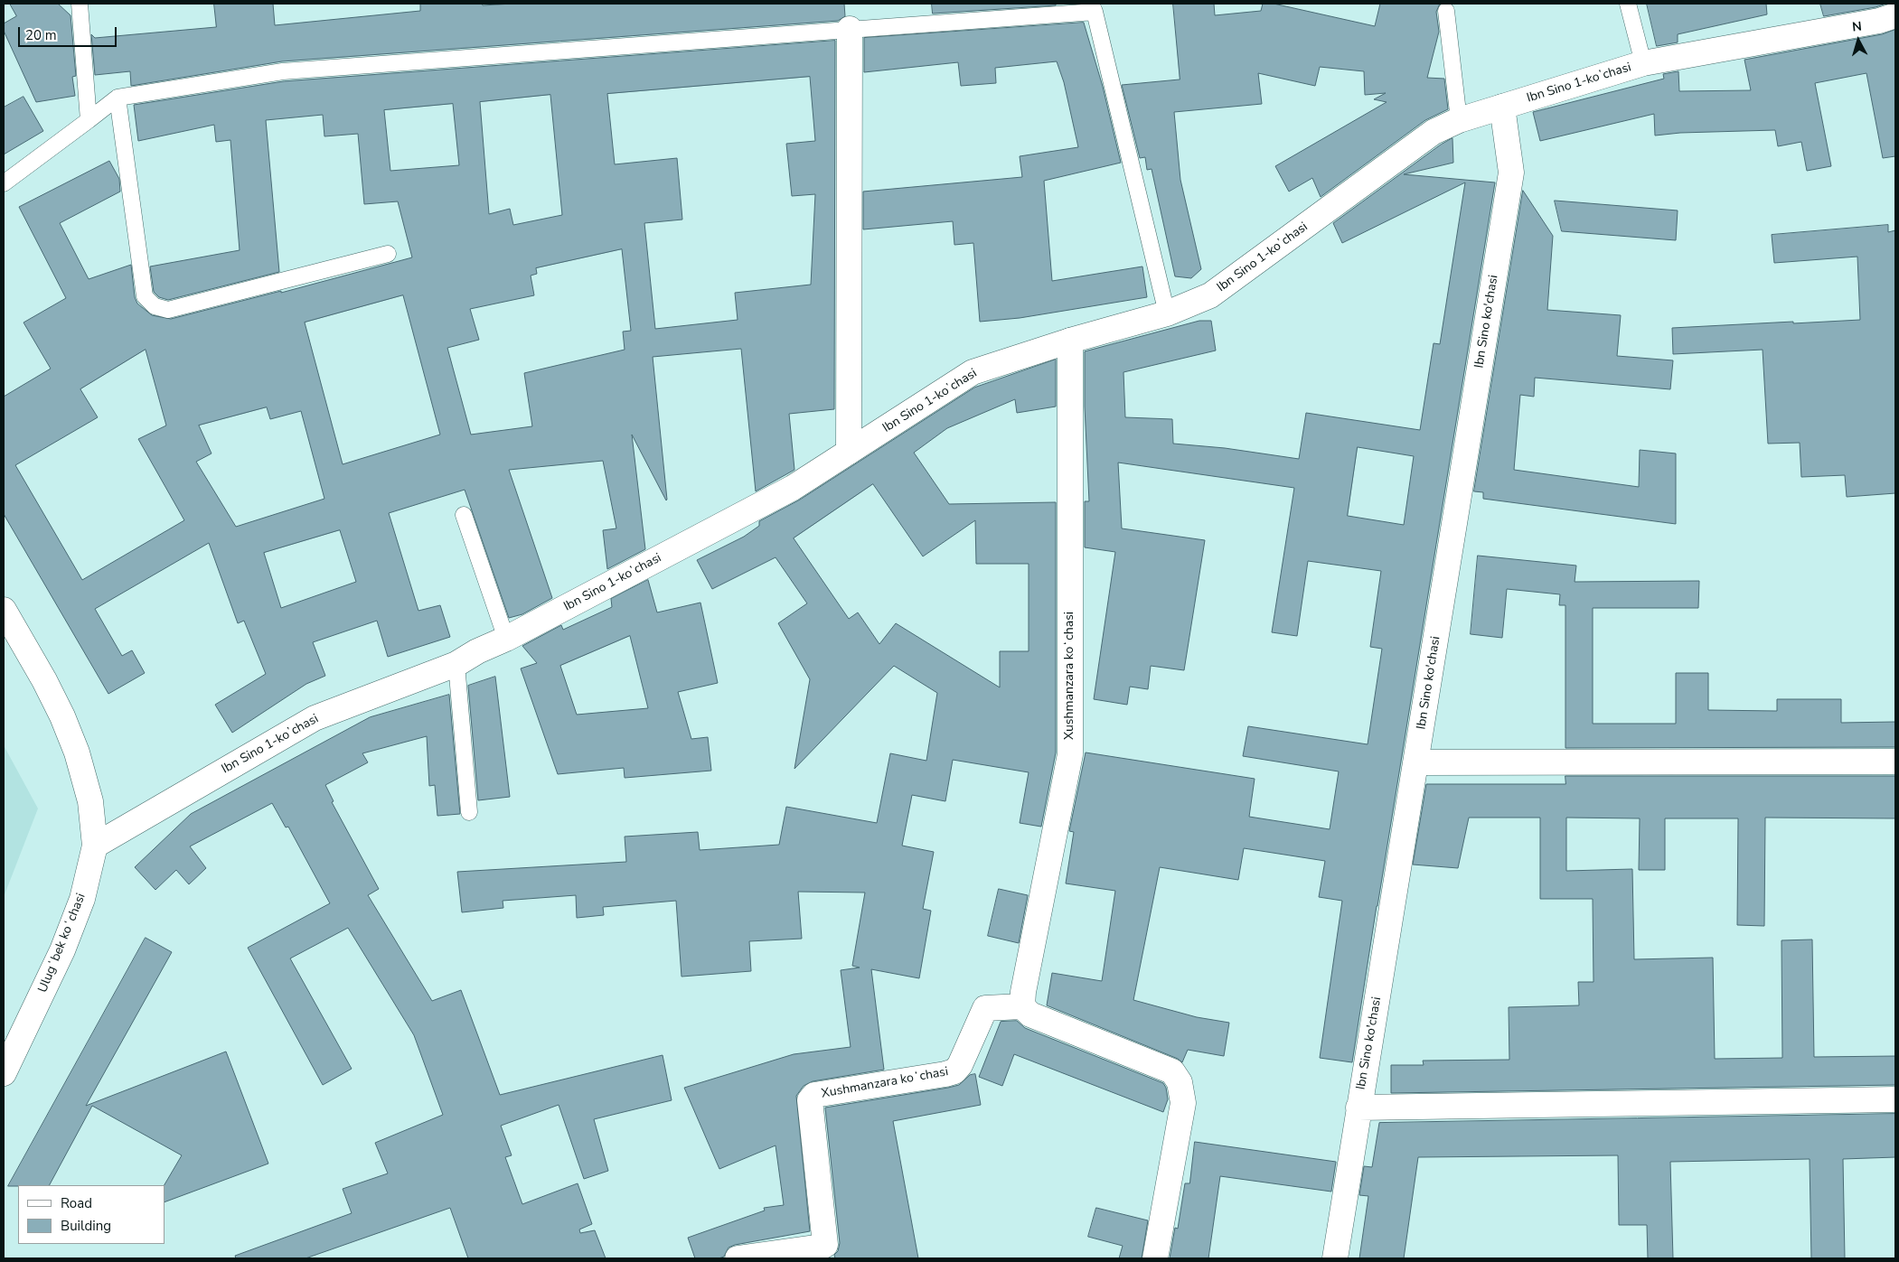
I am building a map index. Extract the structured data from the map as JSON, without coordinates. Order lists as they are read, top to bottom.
{
  "streets": {
    "street": [
      "Ibn Sino 1-koʼchasi",
      "Ibn Sino ko'chasi",
      "Xushmanzara koʻchasi",
      "Ulugʻbek koʻchasi"
    ]
  },
  "crossings": [
    ["Ibn Sino 1-koʼchasi", "Ibn Sino ko'chasi"],
    ["Ibn Sino 1-koʼchasi", "Xushmanzara koʻchasi"],
    ["Ibn Sino 1-koʼchasi", "Ulugʻbek koʻchasi"]
  ],
  "legend": ["Road", "Building"],
  "scale_bar": "20 m",
  "north": "top"
}
